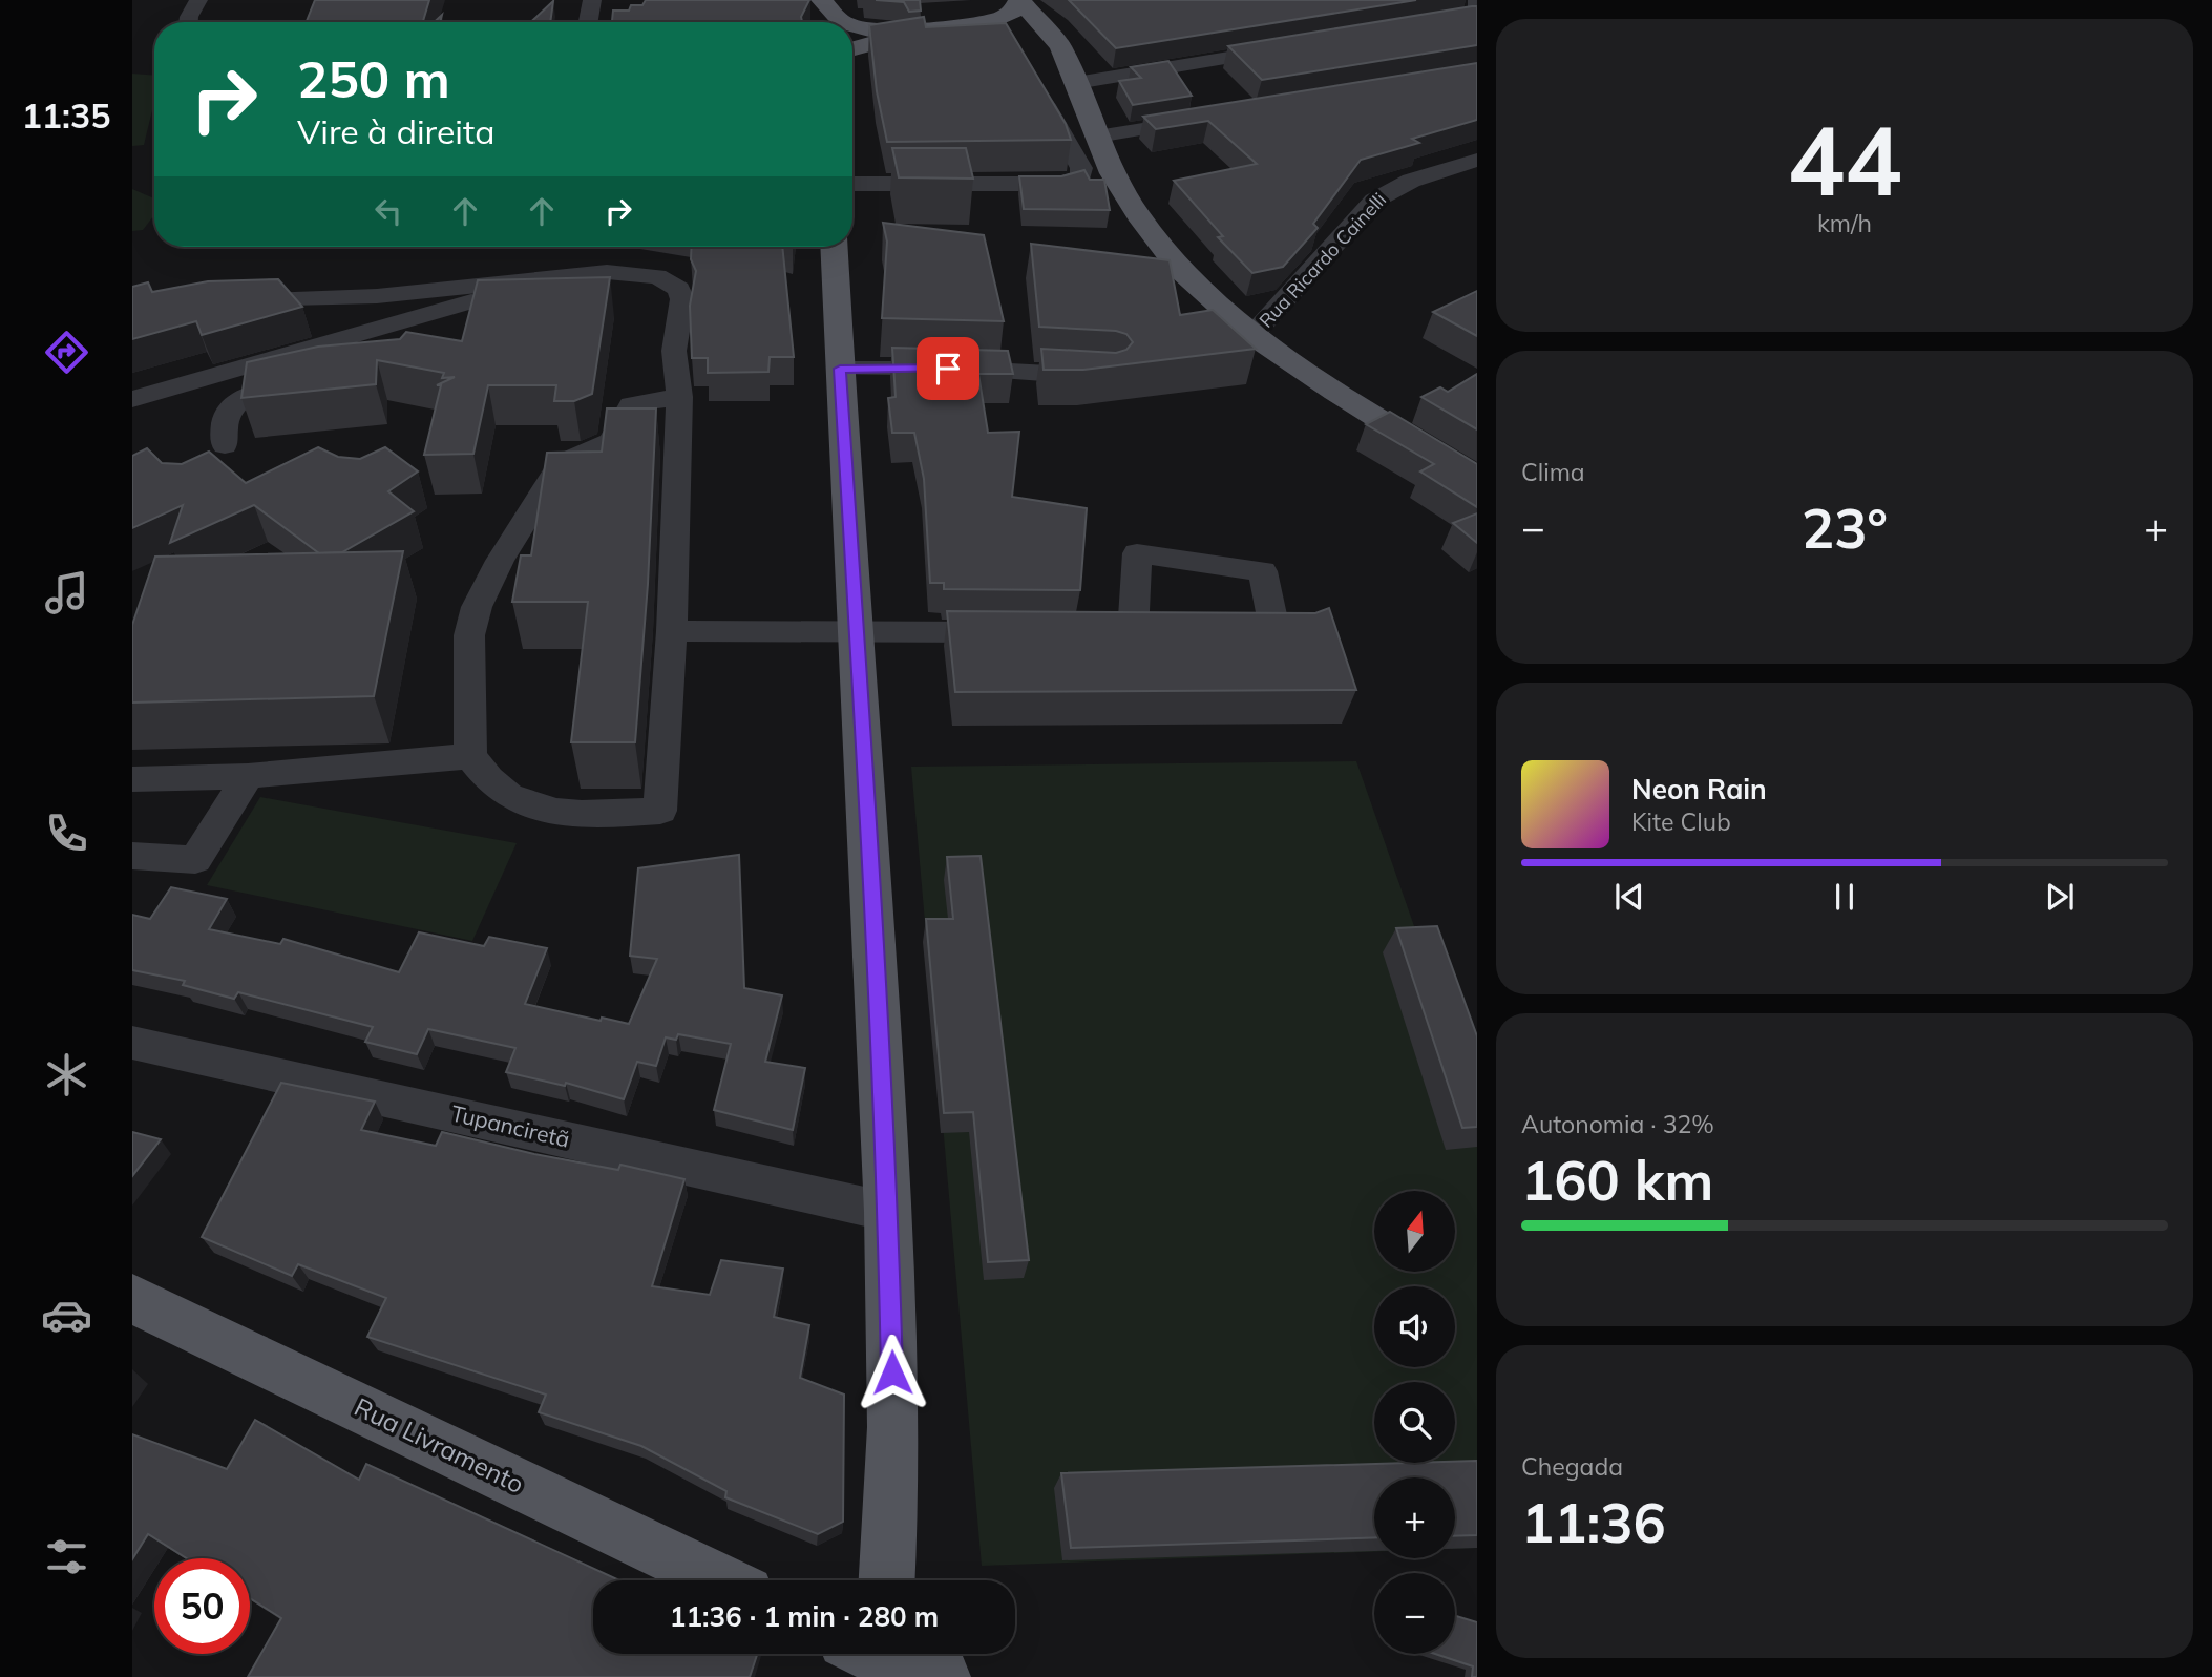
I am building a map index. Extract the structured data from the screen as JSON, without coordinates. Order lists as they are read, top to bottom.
{
  "streets": {
    "main road": ["Rua Livramento"],
    "street": ["Rua Ricardo Cainelli", "Tupanciretã"]
  },
  "north": "top",
  "page": {
    "tabs": "11:35",
    "tile": [
      ["44", "km/h"],
      "Clima",
      ["Autonomia · 32%", "160 km"],
      ["Chegada", "11:36"]
    ],
    "turn": ["250 m", "Vire à direita"],
    "heat": ["−", "23°", "+"],
    "song": ["Neon Rain", "Kite Club"],
    "map_buttons": ["+", "−"],
    "limit": "50",
    "trip": "11:36 · 1 min · 280 m"
  }
}
